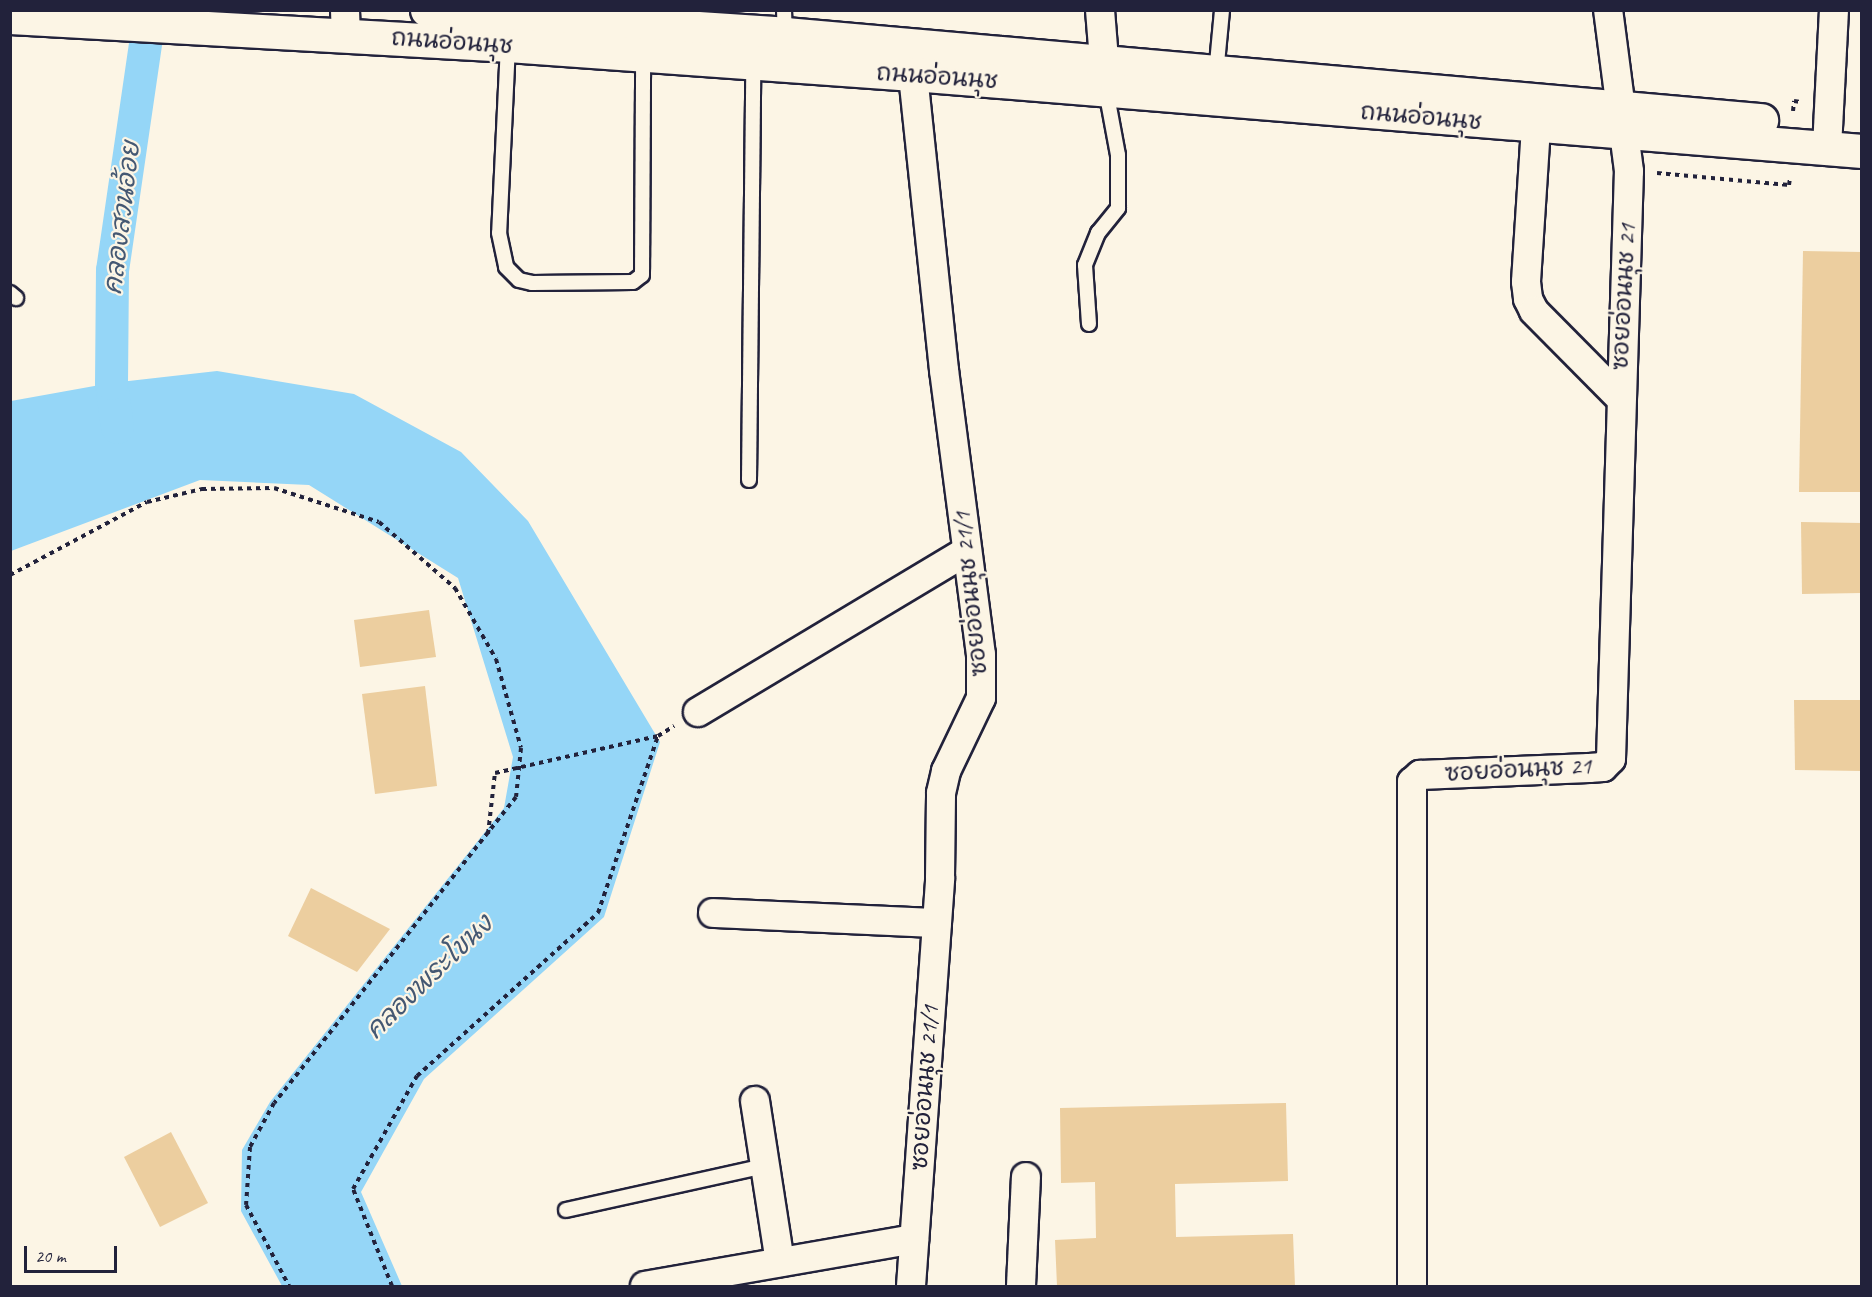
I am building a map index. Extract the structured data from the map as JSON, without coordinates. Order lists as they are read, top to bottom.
{
  "streets": {
    "main road": ["ถนนอ่อนนุช"],
    "street": ["ซอยอ่อนนุช 21", "ซอยอ่อนนุช 21/1"]
  },
  "crossings": [
    ["ถนนอ่อนนุช", "ซอยอ่อนนุช 21"],
    ["ถนนอ่อนนุช", "ซอยอ่อนนุช 21/1"]
  ],
  "water": ["คลองสวนอ้อย", "คลองพระโขนง"],
  "scale_bar": "20 m"
}
